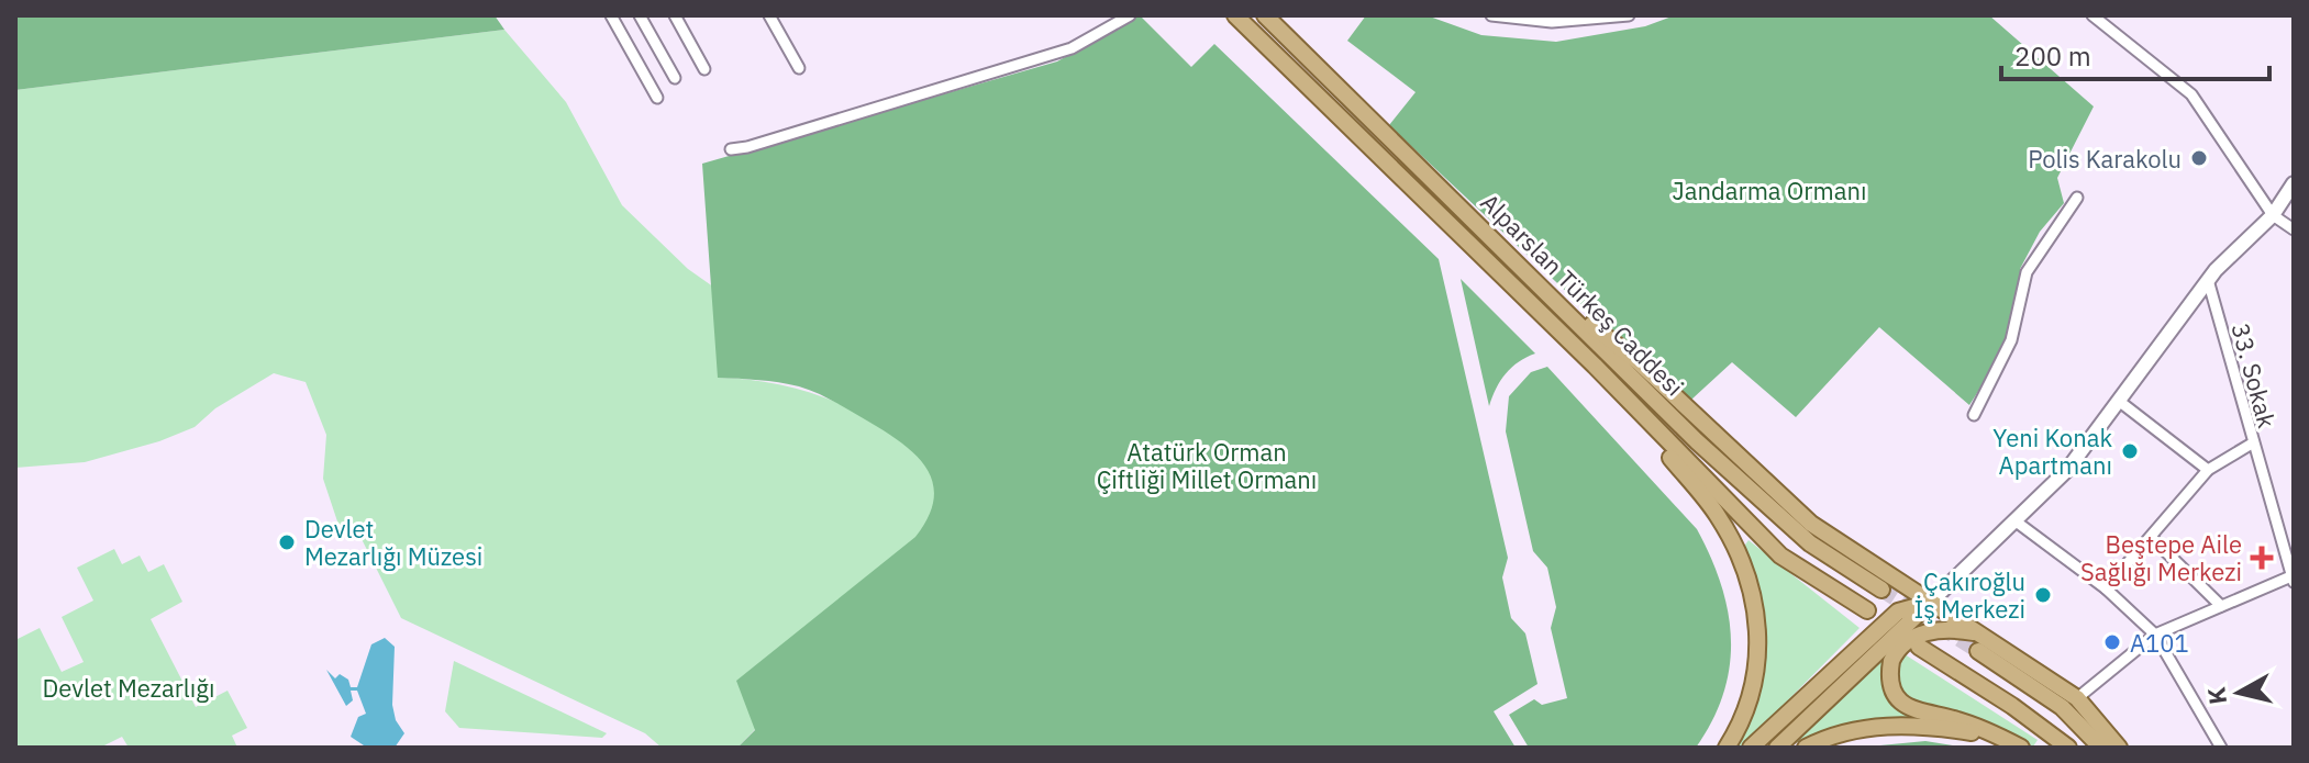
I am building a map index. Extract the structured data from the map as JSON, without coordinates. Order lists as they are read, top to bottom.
{
  "streets": {
    "main road": ["Alparslan Türkeş Caddesi"],
    "street": ["33. Sokak"]
  },
  "parks": ["Jandarma Ormanı", "Atatürk Orman Çiftliği Millet Ormanı", "Devlet Mezarlığı"],
  "places": {
    "other": [
      "Polis Karakolu",
      "Yeni Konak Apartmanı",
      "Devlet Mezarlığı Müzesi",
      "Çakıroğlu İş Merkezi",
      "A101"
    ],
    "health": ["Beştepe Aile Sağlığı Merkezi"]
  },
  "scale_bar": "200 m",
  "north": "left"
}
